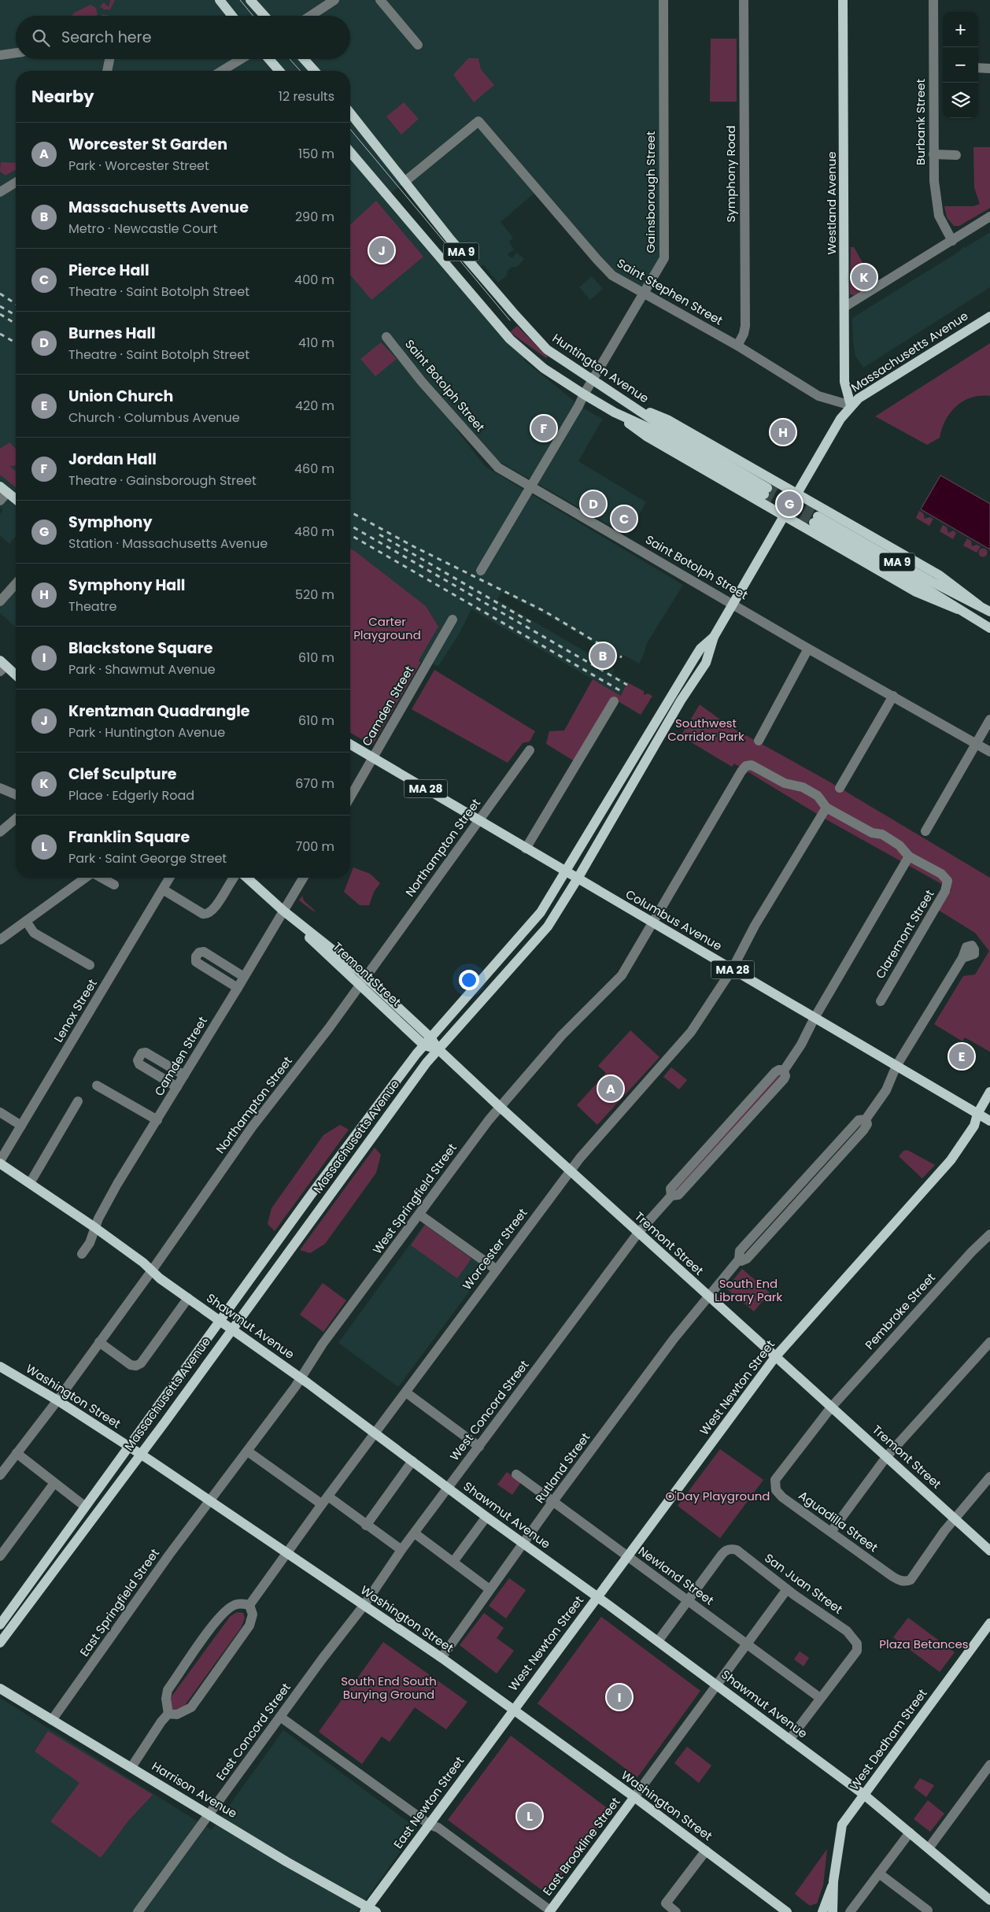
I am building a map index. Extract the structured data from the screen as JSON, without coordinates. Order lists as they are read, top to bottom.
{
  "streets": {
    "main road": [
      "Westland Avenue",
      "MA 9",
      "Massachusetts Avenue",
      "Huntington Avenue",
      "MA 28",
      "Columbus Avenue",
      "Tremont Street",
      "Shawmut Avenue",
      "West Newton Street",
      "Washington Street",
      "West Dedham Street",
      "Harrison Avenue",
      "East Newton Street",
      "East Brookline Street"
    ],
    "street": [
      "Burbank Street",
      "Symphony Road",
      "Gainsborough Street",
      "Saint Stephen Street",
      "Saint Botolph Street",
      "Camden Street",
      "Northampton Street",
      "Claremont Street",
      "Lenox Street",
      "West Springfield Street",
      "Worcester Street",
      "Pembroke Street",
      "West Concord Street",
      "Rutland Street",
      "Aguadilla Street",
      "Newland Street",
      "San Juan Street",
      "East Springfield Street",
      "East Concord Street"
    ]
  },
  "crossings": [
    ["Symphony Road", "Saint Stephen Street"],
    ["Gainsborough Street", "Saint Stephen Street"],
    ["Gainsborough Street", "Huntington Avenue"],
    ["Gainsborough Street", "Saint Botolph Street"],
    ["Westland Avenue", "Saint Stephen Street"],
    ["Westland Avenue", "Massachusetts Avenue"],
    ["Saint Stephen Street", "Massachusetts Avenue"],
    ["Saint Stephen Street", "Huntington Avenue"],
    ["Massachusetts Avenue", "Saint Botolph Street"],
    ["Massachusetts Avenue", "Columbus Avenue"],
    ["Massachusetts Avenue", "Tremont Street"],
    ["Massachusetts Avenue", "Shawmut Avenue"],
    ["Massachusetts Avenue", "Washington Street"],
    ["Camden Street", "Columbus Avenue"],
    ["Camden Street", "Tremont Street"],
    ["Camden Street", "Shawmut Avenue"],
    ["Northampton Street", "Columbus Avenue"],
    ["Northampton Street", "Tremont Street"],
    ["Northampton Street", "Shawmut Avenue"],
    ["Northampton Street", "Washington Street"],
    ["Columbus Avenue", "West Springfield Street"],
    ["Columbus Avenue", "Worcester Street"],
    ["Columbus Avenue", "West Newton Street"],
    ["Columbus Avenue", "West Concord Street"],
    ["Columbus Avenue", "Rutland Street"],
    ["Claremont Street", "West Springfield Street"],
    ["Claremont Street", "Worcester Street"],
    ["Claremont Street", "West Concord Street"],
    ["Tremont Street", "West Springfield Street"],
    ["Tremont Street", "Worcester Street"],
    ["Tremont Street", "Pembroke Street"],
    ["Tremont Street", "West Newton Street"],
    ["Tremont Street", "West Concord Street"],
    ["Tremont Street", "Rutland Street"],
    ["Tremont Street", "Aguadilla Street"],
    ["Lenox Street", "Shawmut Avenue"],
    ["West Springfield Street", "Shawmut Avenue"],
    ["West Springfield Street", "Washington Street"],
    ["West Springfield Street", "East Springfield Street"],
    ["Worcester Street", "Shawmut Avenue"],
    ["Worcester Street", "Washington Street"],
    ["Pembroke Street", "Aguadilla Street"],
    ["Shawmut Avenue", "West Newton Street"],
    ["Shawmut Avenue", "West Concord Street"],
    ["Shawmut Avenue", "Rutland Street"],
    ["Shawmut Avenue", "San Juan Street"],
    ["Shawmut Avenue", "West Dedham Street"],
    ["West Newton Street", "Washington Street"],
    ["West Newton Street", "Newland Street"],
    ["West Newton Street", "East Newton Street"],
    ["Washington Street", "West Concord Street"],
    ["Washington Street", "Rutland Street"],
    ["Washington Street", "East Springfield Street"],
    ["Washington Street", "East Concord Street"],
    ["Washington Street", "East Newton Street"],
    ["Washington Street", "East Brookline Street"],
    ["West Concord Street", "East Concord Street"],
    ["Rutland Street", "Newland Street"],
    ["Newland Street", "San Juan Street"],
    ["East Springfield Street", "Harrison Avenue"],
    ["East Concord Street", "Harrison Avenue"],
    ["Harrison Avenue", "East Newton Street"]
  ],
  "parks": [
    "Carter Playground",
    "Southwest Corridor Park",
    "South End Library Park",
    "O'Day Playground",
    "Plaza Betances",
    "South End South Burying Ground"
  ],
  "page": {
    "map_buttons": ["+", "−"],
    "search": "Search here",
    "heading": ["Nearby", "12 results"],
    "list": [
      {
        "mark": "A",
        "name": "Worcester St Garden",
        "note": "Park · Worcester Street",
        "value": "150 m"
      },
      {
        "mark": "B",
        "name": "Massachusetts Avenue",
        "note": "Metro · Newcastle Court",
        "value": "290 m"
      },
      {
        "mark": "C",
        "name": "Pierce Hall",
        "note": "Theatre · Saint Botolph Street",
        "value": "400 m"
      },
      {
        "mark": "D",
        "name": "Burnes Hall",
        "note": "Theatre · Saint Botolph Street",
        "value": "410 m"
      },
      {
        "mark": "E",
        "name": "Union Church",
        "note": "Church · Columbus Avenue",
        "value": "420 m"
      },
      {
        "mark": "F",
        "name": "Jordan Hall",
        "note": "Theatre · Gainsborough Street",
        "value": "460 m"
      },
      {
        "mark": "G",
        "name": "Symphony",
        "note": "Station · Massachusetts Avenue",
        "value": "480 m"
      },
      {
        "mark": "H",
        "name": "Symphony Hall",
        "note": "Theatre",
        "value": "520 m"
      },
      {
        "mark": "I",
        "name": "Blackstone Square",
        "note": "Park · Shawmut Avenue",
        "value": "610 m"
      },
      {
        "mark": "J",
        "name": "Krentzman Quadrangle",
        "note": "Park · Huntington Avenue",
        "value": "610 m"
      },
      {
        "mark": "K",
        "name": "Clef Sculpture",
        "note": "Place · Edgerly Road",
        "value": "670 m"
      },
      {
        "mark": "L",
        "name": "Franklin Square",
        "note": "Park · Saint George Street",
        "value": "700 m"
      }
    ],
    "pins": [
      "J",
      "K",
      "F",
      "H",
      "D",
      "G",
      "C",
      "B",
      "E",
      "A",
      "I",
      "L"
    ]
  }
}
